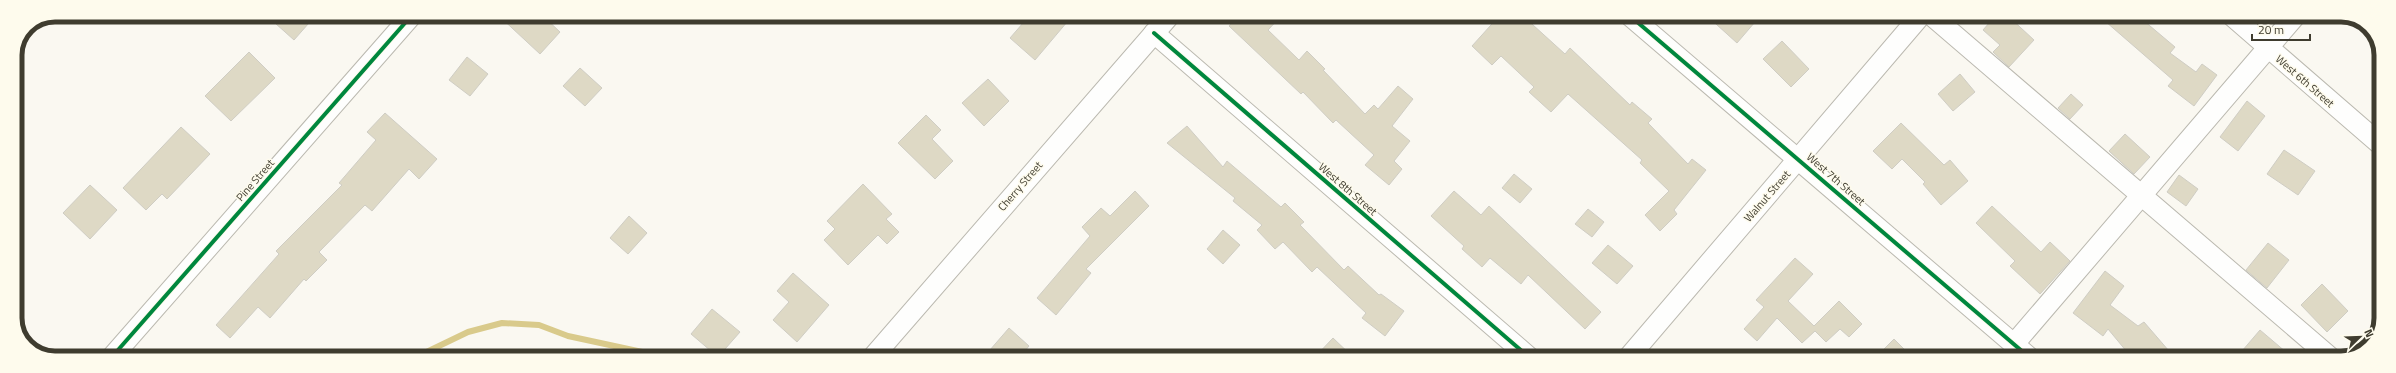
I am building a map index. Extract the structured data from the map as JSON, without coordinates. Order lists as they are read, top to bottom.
{
  "streets": {
    "street": [
      "West 6th Street",
      "West 7th Street",
      "Pine Street",
      "Cherry Street",
      "West 8th Street",
      "Walnut Street"
    ]
  },
  "crossings": [
    ["West 7th Street", "Walnut Street"],
    ["Cherry Street", "West 8th Street"]
  ],
  "scale_bar": "20 m",
  "north": "top right"
}
